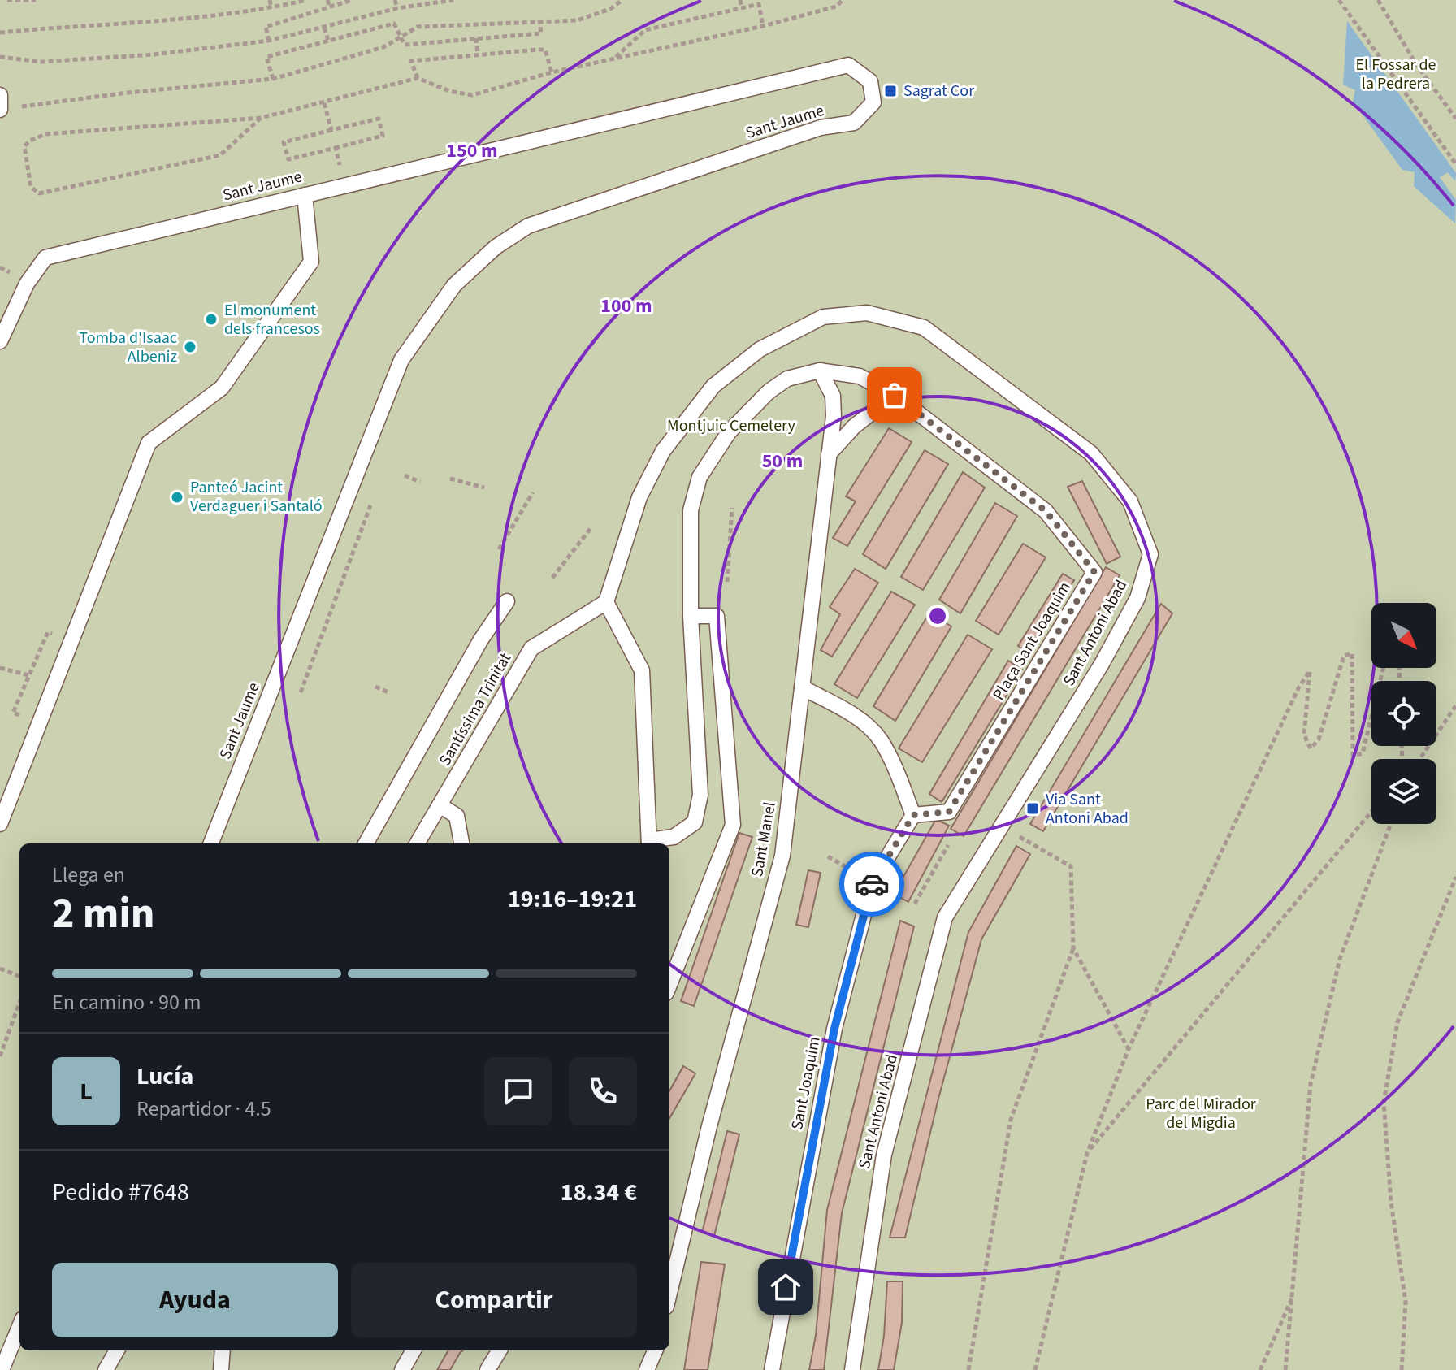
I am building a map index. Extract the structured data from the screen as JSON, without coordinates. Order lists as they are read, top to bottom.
{
  "streets": {
    "lane": [
      "Sant Jaume",
      "Sant Antoni Abad",
      "Plaça Sant Joaquim",
      "Santíssima Trinitat",
      "Sant Manel",
      "Sant Joaquim"
    ]
  },
  "crossings": [
    ["Sant Antoni Abad", "Santíssima Trinitat"],
    ["Plaça Sant Joaquim", "Sant Manel"],
    ["Plaça Sant Joaquim", "Sant Joaquim"]
  ],
  "parks": ["El Fossar de la Pedrera", "Montjuic Cemetery", "Parc del Mirador del Migdia"],
  "places": {
    "transit": ["Sagrat Cor", "Via Sant Antoni Abad"],
    "other": ["El monument dels francesos", "Tomba d'Isaac Albeniz", "Panteó Jacint Verdaguer i Santaló"]
  },
  "north": "bottom right",
  "page": {
    "heading": ["2 min", "Llega en", "19:16–19:21"],
    "panel": [
      "Lucía",
      "Repartidor · 4.5",
      "Pedido #7648",
      "18.34 €"
    ],
    "bar": "En camino · 90 m",
    "round": "L",
    "buttons": ["Ayuda", "Compartir"]
  },
  "rings": ["150 m", "100 m", "50 m"]
}
